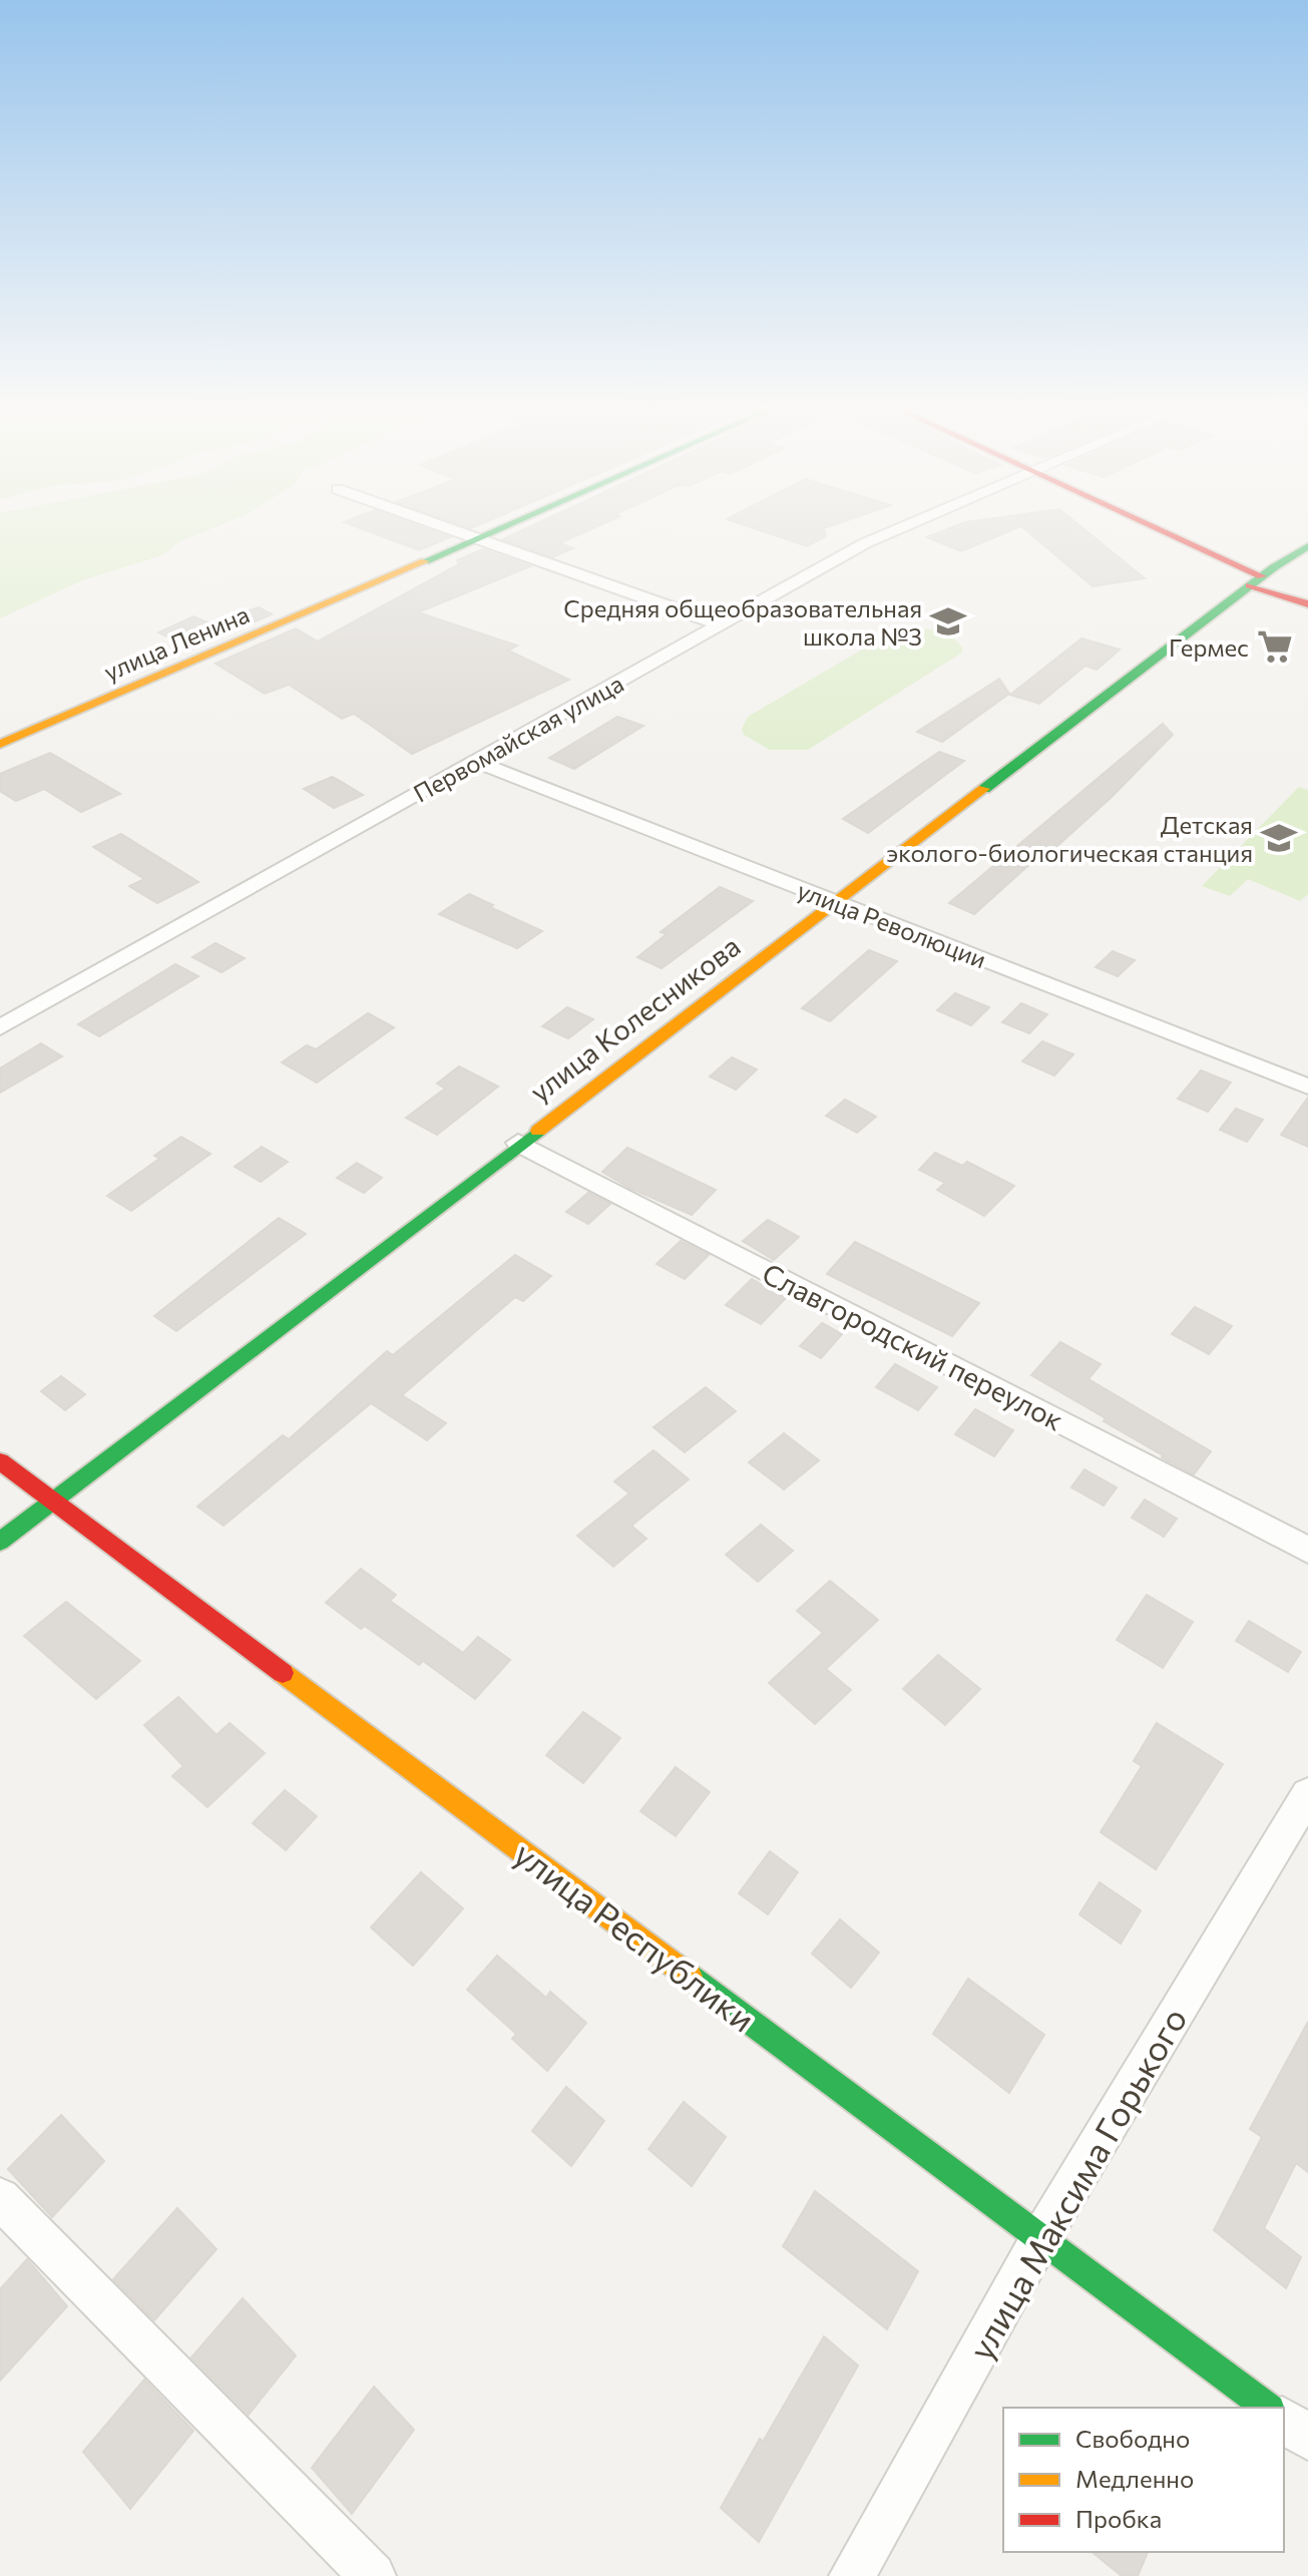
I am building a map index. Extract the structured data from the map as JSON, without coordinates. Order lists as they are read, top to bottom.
{
  "streets": {
    "street": [
      "улица Ленина",
      "Первомайская улица",
      "улица Революции",
      "улица Колесникова",
      "Славгородский переулок",
      "улица Республики",
      "улица Максима Горького"
    ]
  },
  "crossings": [
    ["Первомайская улица", "улица Революции"],
    ["улица Революции", "улица Колесникова"],
    ["улица Колесникова", "Славгородский переулок"],
    ["улица Колесникова", "улица Республики"],
    ["улица Республики", "улица Максима Горького"]
  ],
  "places": {
    "school or university": ["Средняя общеобразовательная школа №3", "Детская эколого-биологическая станция"],
    "supermarket": ["Гермес"]
  },
  "legend": ["Свободно", "Медленно", "Пробка"]
}
